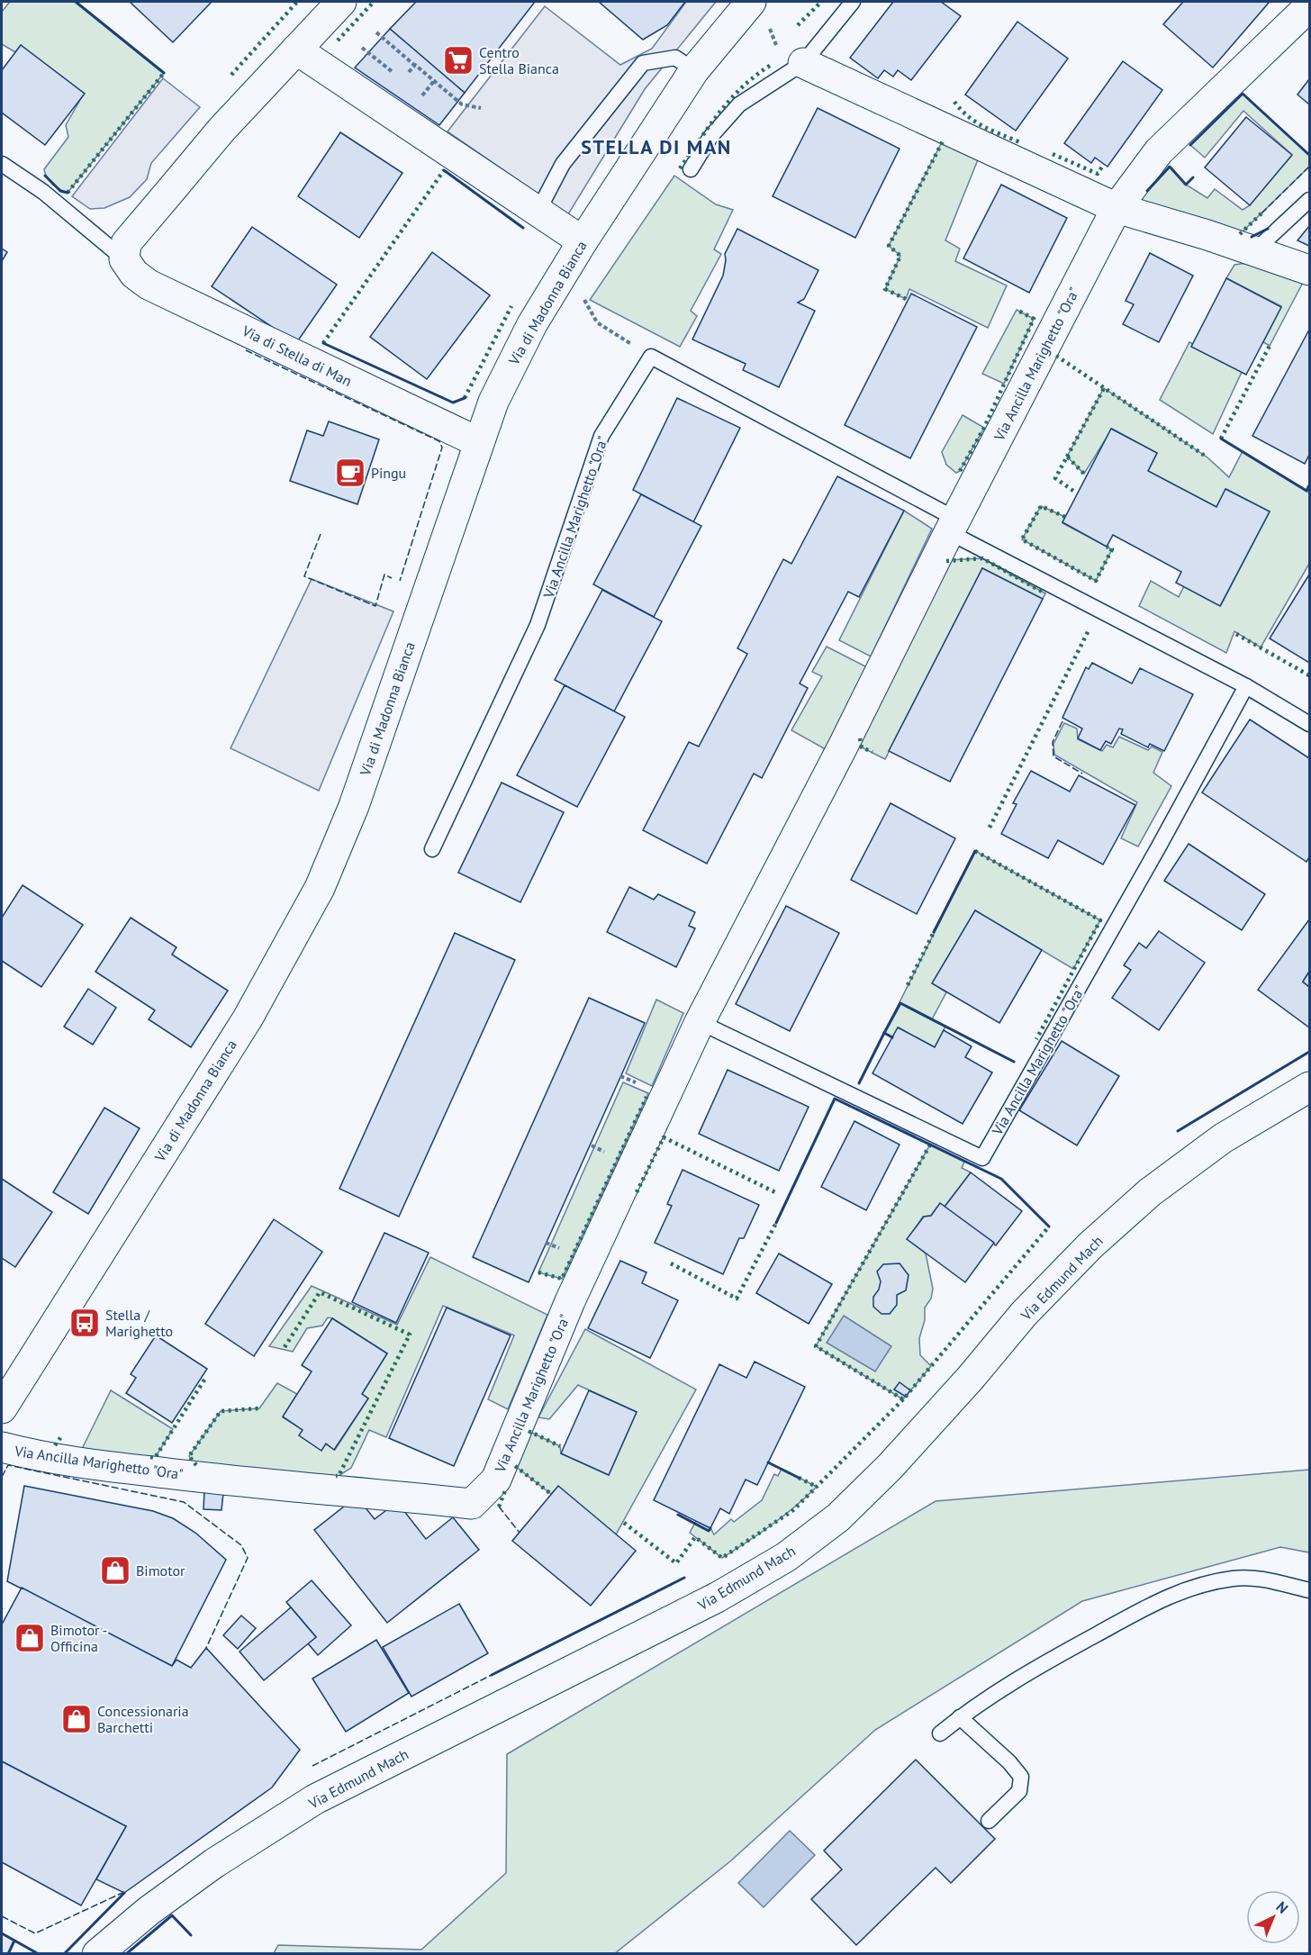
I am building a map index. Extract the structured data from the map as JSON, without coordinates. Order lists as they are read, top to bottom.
{
  "streets": {
    "street": [
      "Via di Madonna Bianca",
      "Via di Stella di Man",
      "Via Ancilla Marighetto \"Ora\"",
      "Via Edmund Mach"
    ]
  },
  "crossings": [
    ["Via di Madonna Bianca", "Via di Stella di Man"]
  ],
  "districts": ["STELLA DI MAN"],
  "places": {
    "supermarket": ["Centro Stella Bianca"],
    "cafe": ["Pingu"],
    "bus stop": ["Stella / Marighetto"],
    "shop": ["Bimotor", "Bimotor - Officina", "Concessionaria Barchetti"]
  },
  "north": "top right"
}
